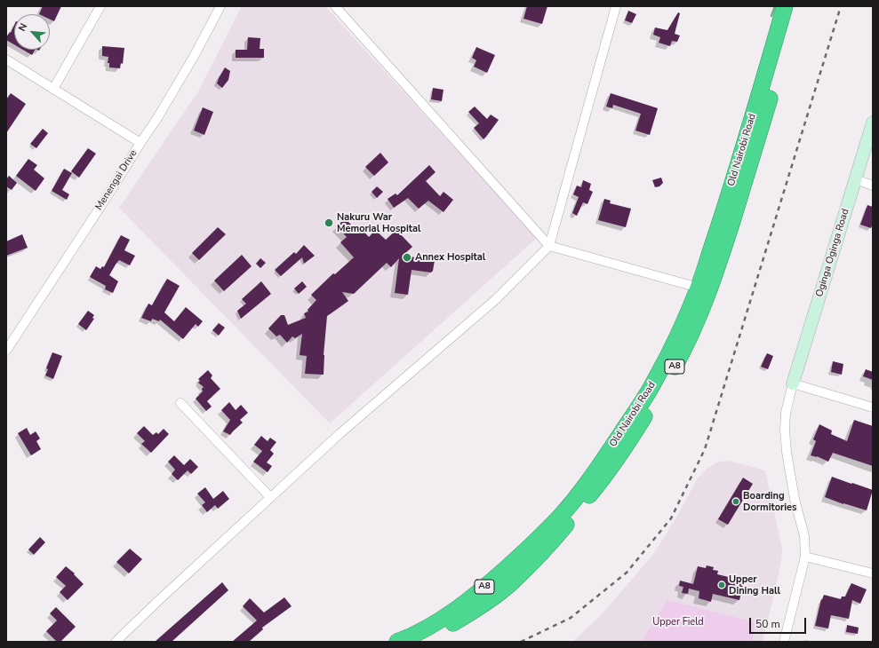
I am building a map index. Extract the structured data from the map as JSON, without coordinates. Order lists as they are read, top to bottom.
{
  "streets": {
    "highway": ["Old Nairobi Road", "A8"],
    "street": ["Menengai Drive", "Oginga Oginga Road"]
  },
  "parks": ["Upper Field"],
  "places": [
    "Nakuru War Memorial Hospital",
    "Annex Hospital",
    "Boarding Dormitories",
    "Upper Dining Hall"
  ],
  "scale_bar": "50 m",
  "north": "top left"
}
